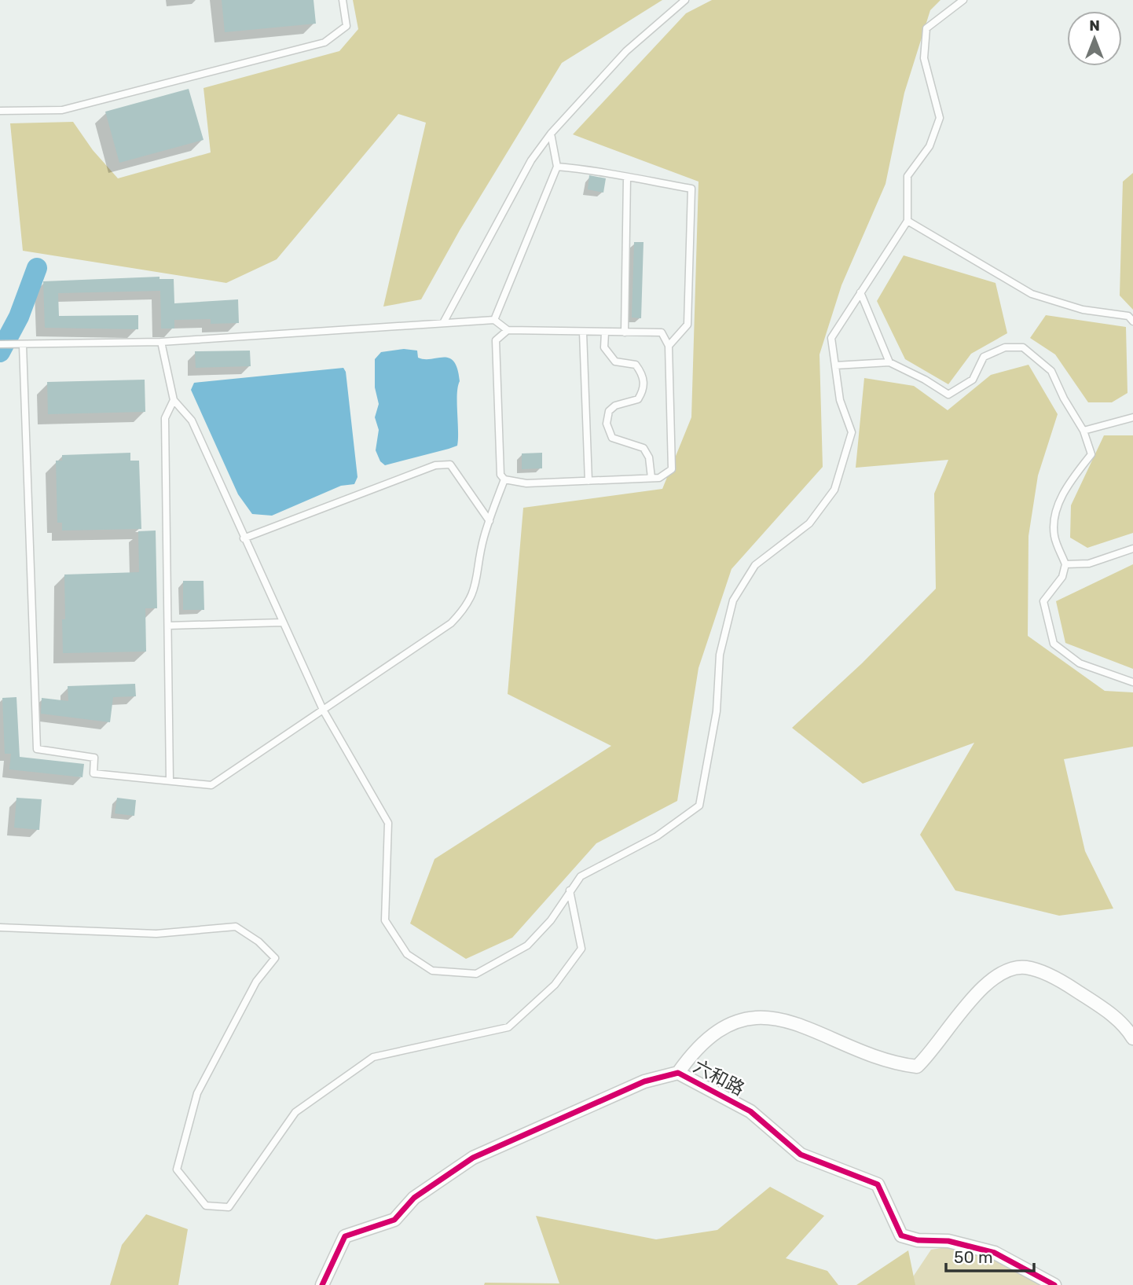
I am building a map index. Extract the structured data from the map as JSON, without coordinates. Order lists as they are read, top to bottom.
{
  "streets": {
    "street": ["六和路"]
  },
  "scale_bar": "50 m",
  "north": "top"
}
